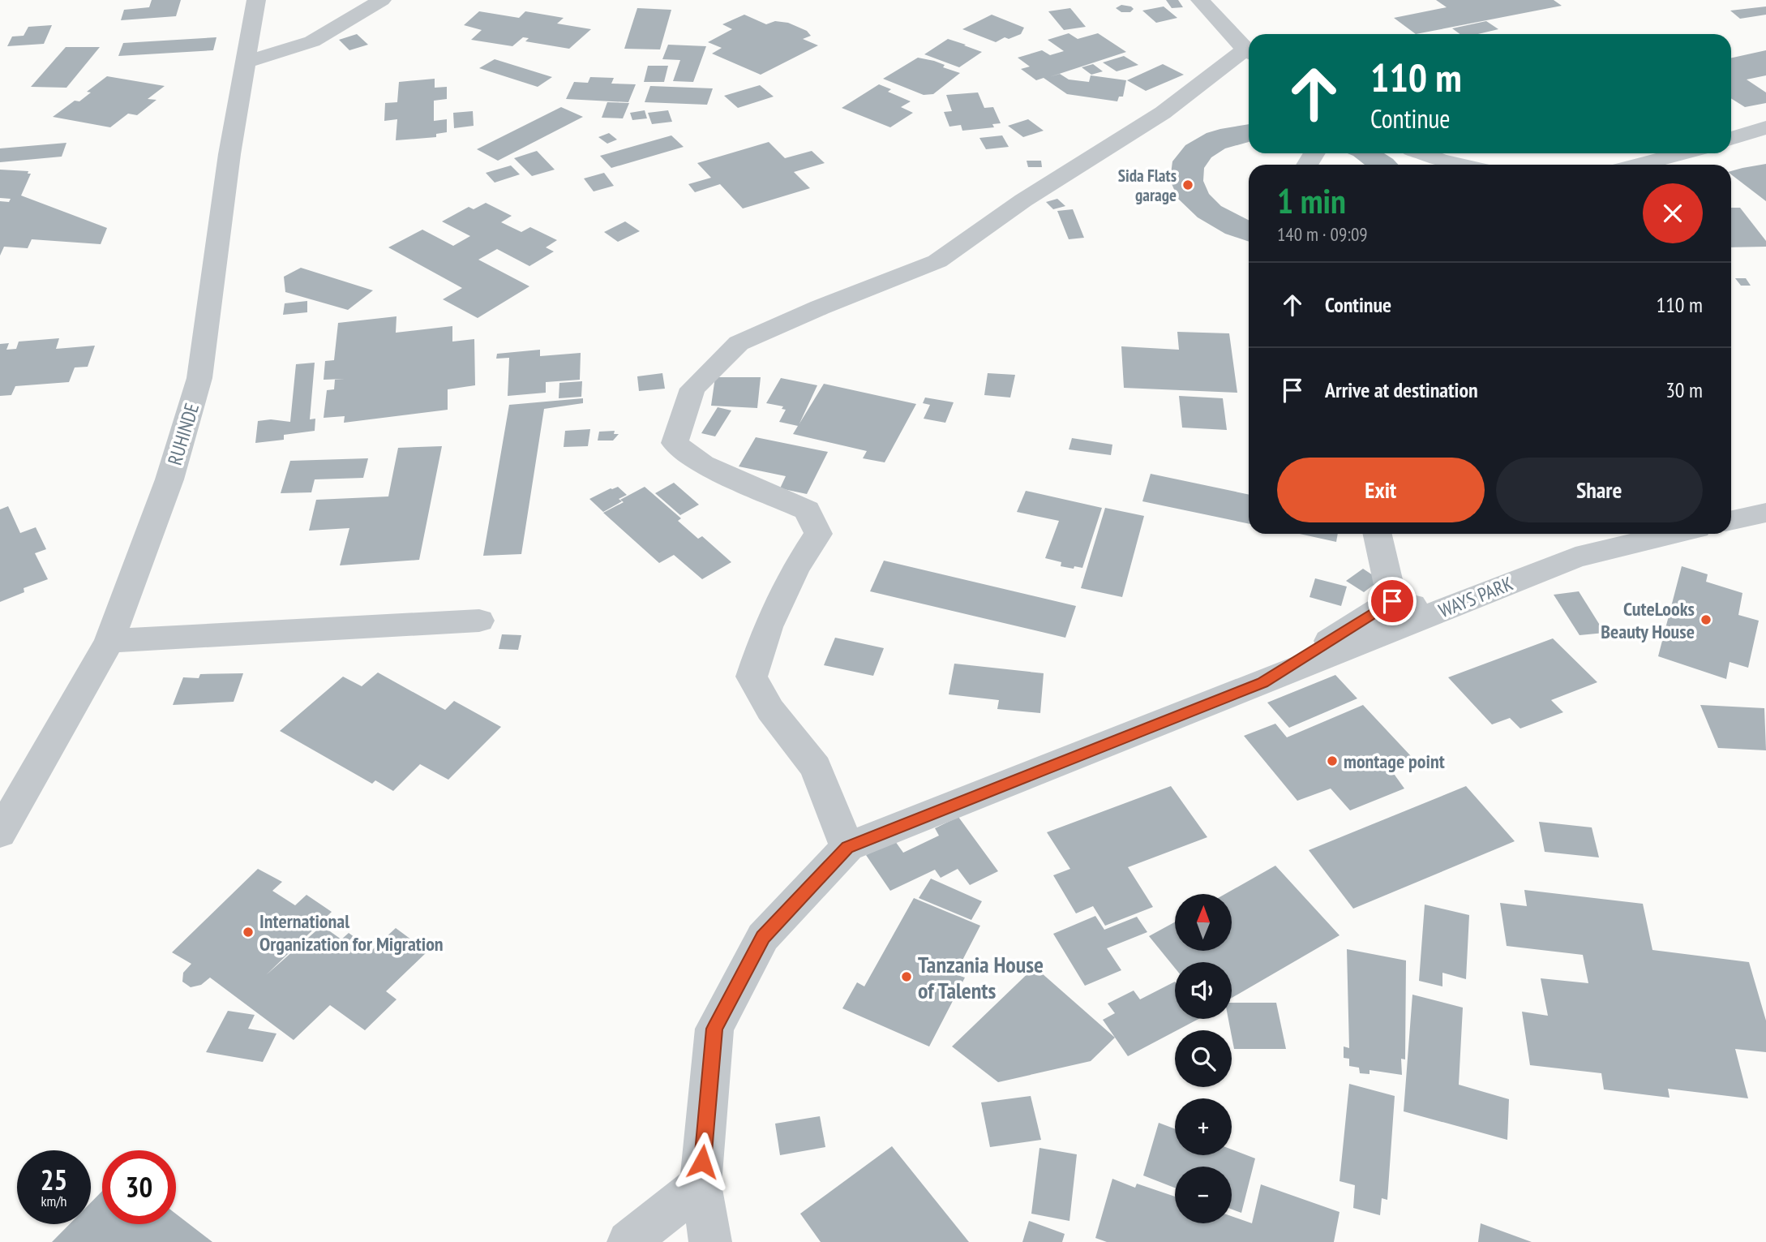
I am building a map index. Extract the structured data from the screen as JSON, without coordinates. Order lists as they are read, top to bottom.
{
  "streets": {
    "street": ["RUHINDE", "WAYS PARK"]
  },
  "places": [
    "Sida Flats garage",
    "CuteLooks Beauty House",
    "montage point",
    "International Organization for Migration",
    "Tanzania House of Talents"
  ],
  "north": "top",
  "page": {
    "turn": ["110 m", "Continue"],
    "heading": ["1 min", "140 m · 09:09"],
    "list": [
      {
        "name": "Continue",
        "value": "110 m"
      },
      {
        "name": "Arrive at destination",
        "value": "30 m"
      }
    ],
    "buttons": ["Exit", "Share"],
    "map_buttons": ["+", "−"],
    "speed": "25 km/h",
    "limit": "30"
  }
}
